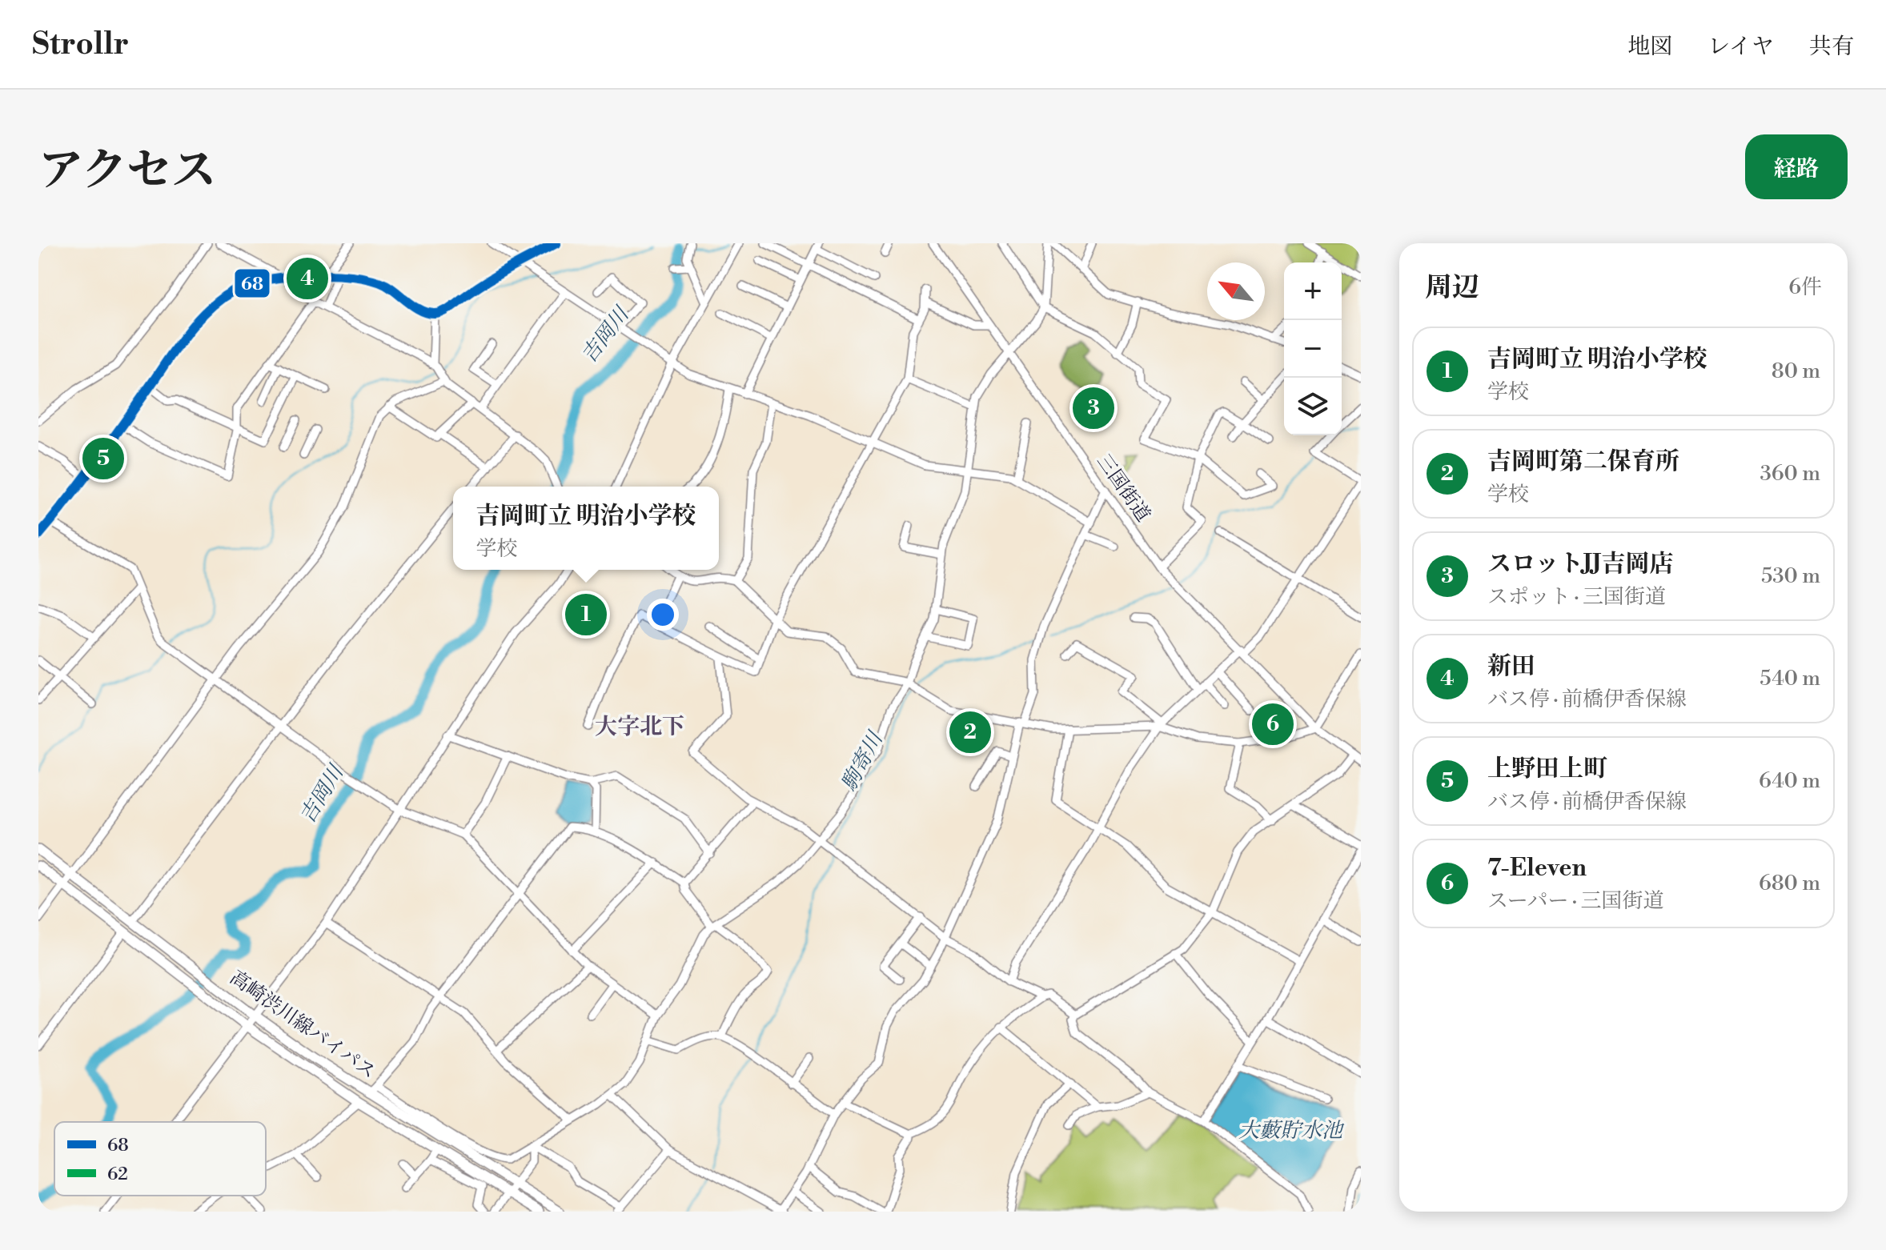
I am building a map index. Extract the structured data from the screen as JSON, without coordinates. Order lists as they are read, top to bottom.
{
  "streets": {
    "main road": ["高崎渋川線バイパス"],
    "street": ["三国街道"]
  },
  "districts": ["大字北下"],
  "water": ["吉岡川", "駒寄川", "大藪貯水池"],
  "lines": ["transit line 68"],
  "legend": ["68", "62"],
  "north": "top left",
  "page": {
    "header": "Strollr",
    "nav": ["地図", "レイヤ", "共有"],
    "title": "アクセス",
    "buttons": "経路",
    "heading": ["周辺", "6件"],
    "pins": [
      "4",
      "3",
      "5",
      "1",
      "6",
      "2"
    ],
    "map_buttons": ["+", "−"],
    "list": [
      {
        "mark": "1",
        "name": "吉岡町立 明治小学校",
        "note": "学校",
        "value": "80 m"
      },
      {
        "mark": "2",
        "name": "吉岡町第二保育所",
        "note": "学校",
        "value": "360 m"
      },
      {
        "mark": "3",
        "name": "スロットJJ吉岡店",
        "note": "スポット · 三国街道",
        "value": "530 m"
      },
      {
        "mark": "4",
        "name": "新田",
        "note": "バス停 · 前橋伊香保線",
        "value": "540 m"
      },
      {
        "mark": "5",
        "name": "上野田上町",
        "note": "バス停 · 前橋伊香保線",
        "value": "640 m"
      },
      {
        "mark": "6",
        "name": "7-Eleven",
        "note": "スーパー · 三国街道",
        "value": "680 m"
      }
    ],
    "popup": ["吉岡町立 明治小学校", "学校"]
  }
}
